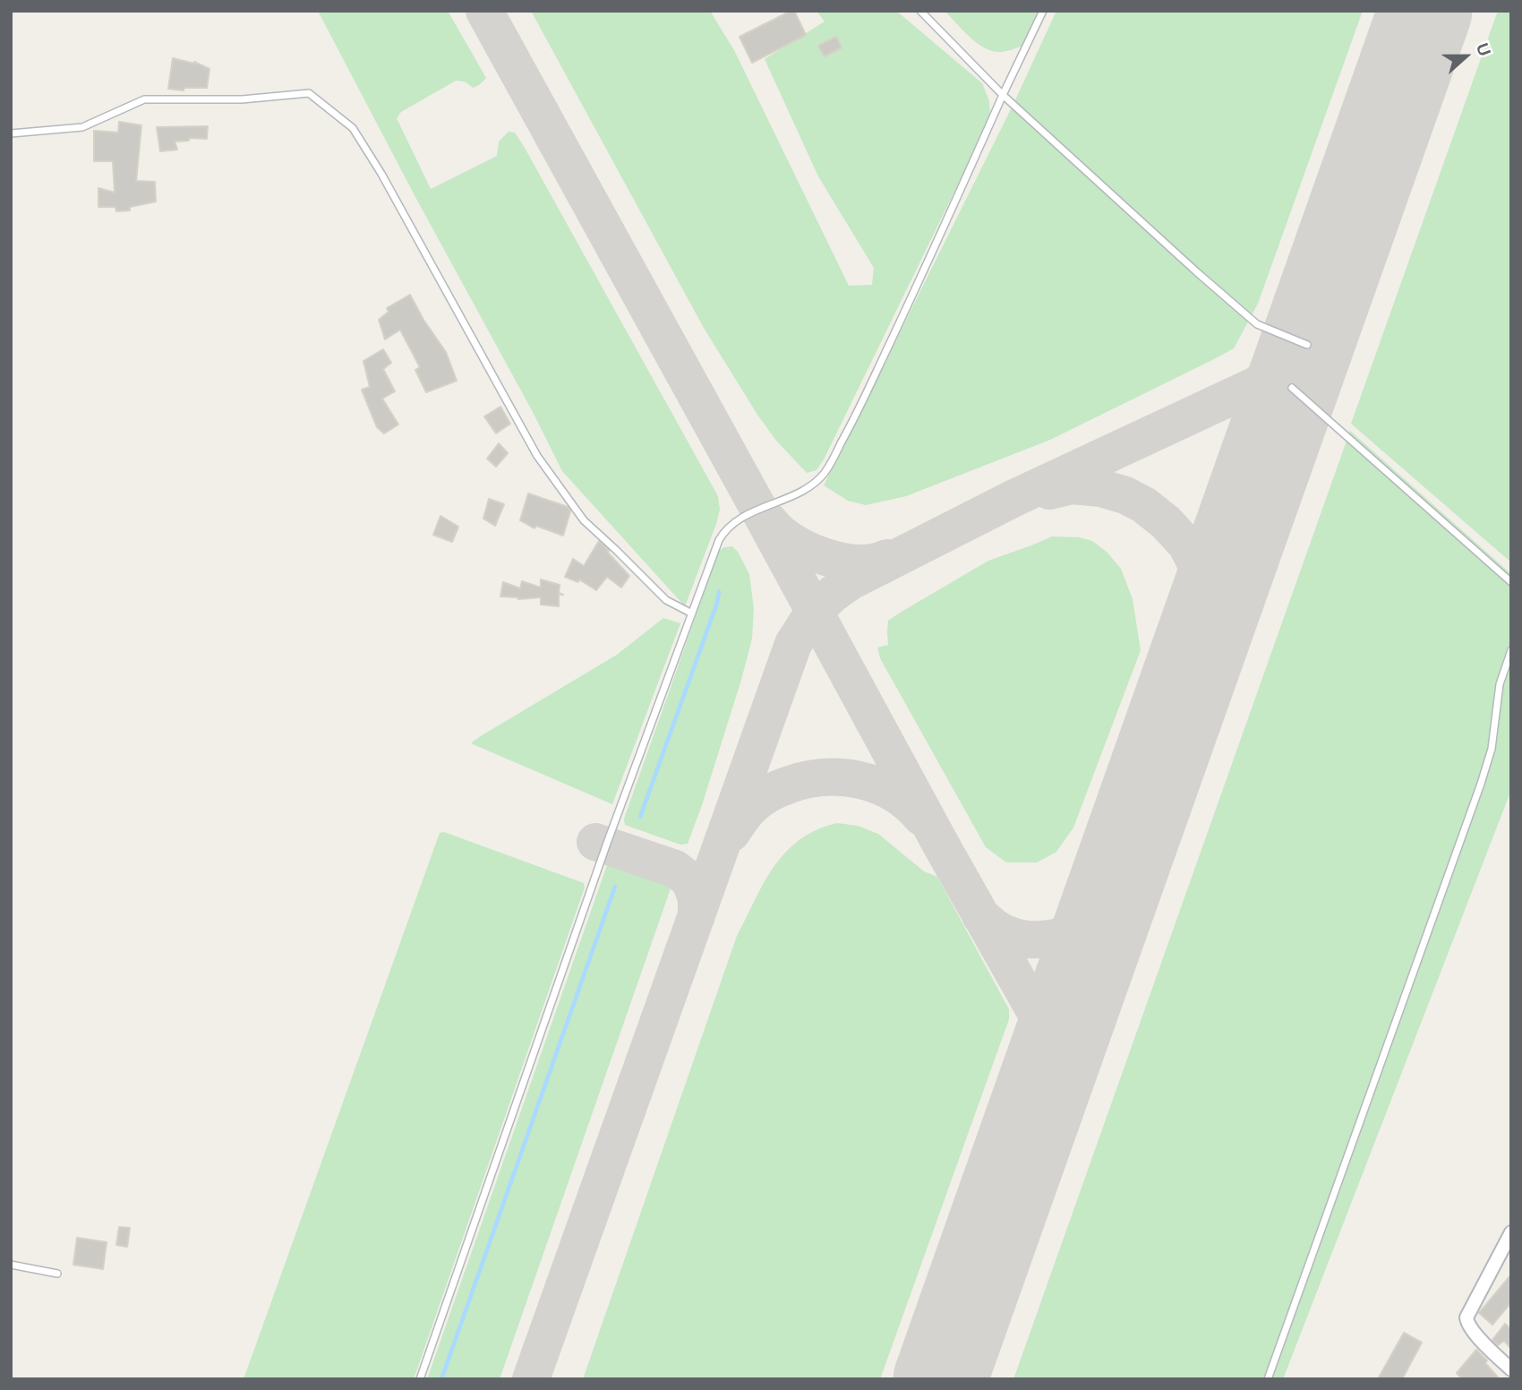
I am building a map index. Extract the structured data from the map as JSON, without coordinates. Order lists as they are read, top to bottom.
{
  "north": "right"
}
